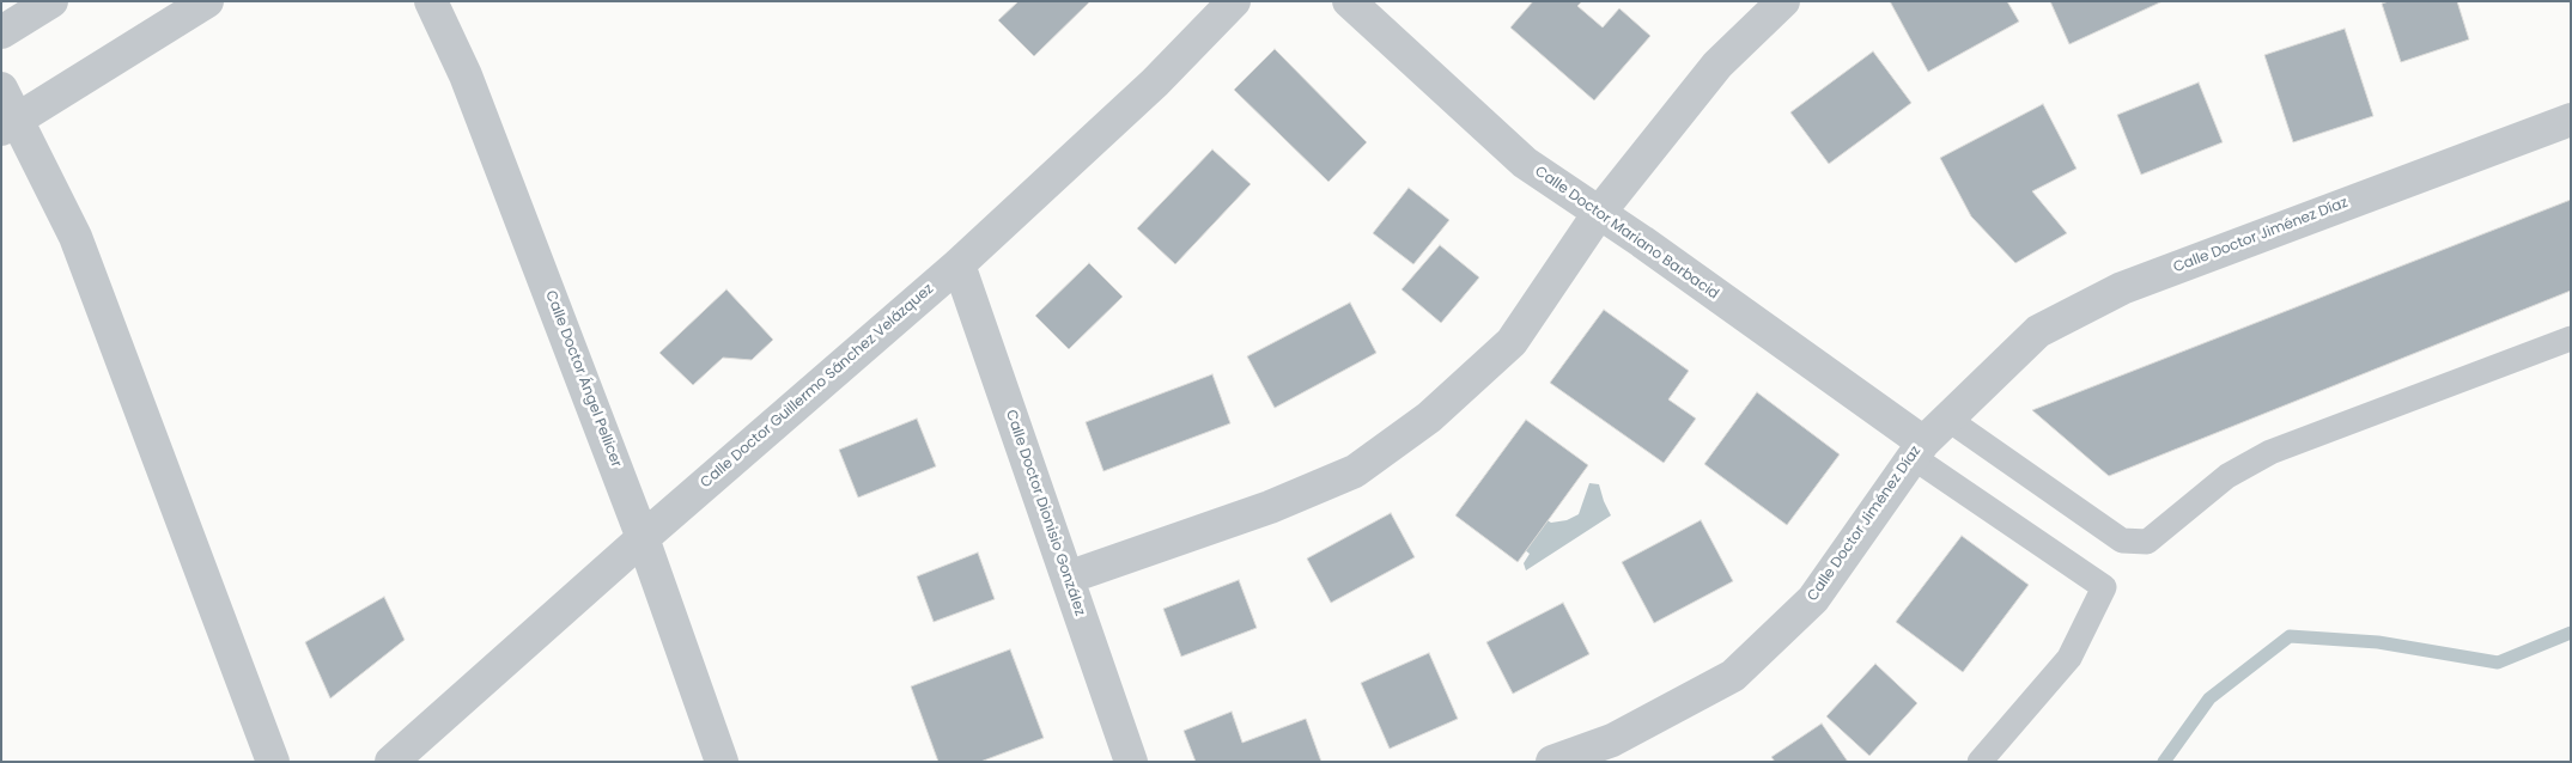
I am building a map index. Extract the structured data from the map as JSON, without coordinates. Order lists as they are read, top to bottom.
{
  "streets": {
    "street": [
      "Calle Doctor Mariano Barbacid",
      "Calle Doctor Jiménez Díaz",
      "Calle Doctor Ángel Pellicer",
      "Calle Doctor Guillermo Sánchez Velázquez",
      "Calle Doctor Dionisio González"
    ]
  },
  "crossings": [
    ["Calle Doctor Mariano Barbacid", "Calle Doctor Jiménez Díaz"],
    ["Calle Doctor Ángel Pellicer", "Calle Doctor Guillermo Sánchez Velázquez"],
    ["Calle Doctor Guillermo Sánchez Velázquez", "Calle Doctor Dionisio González"]
  ]
}
